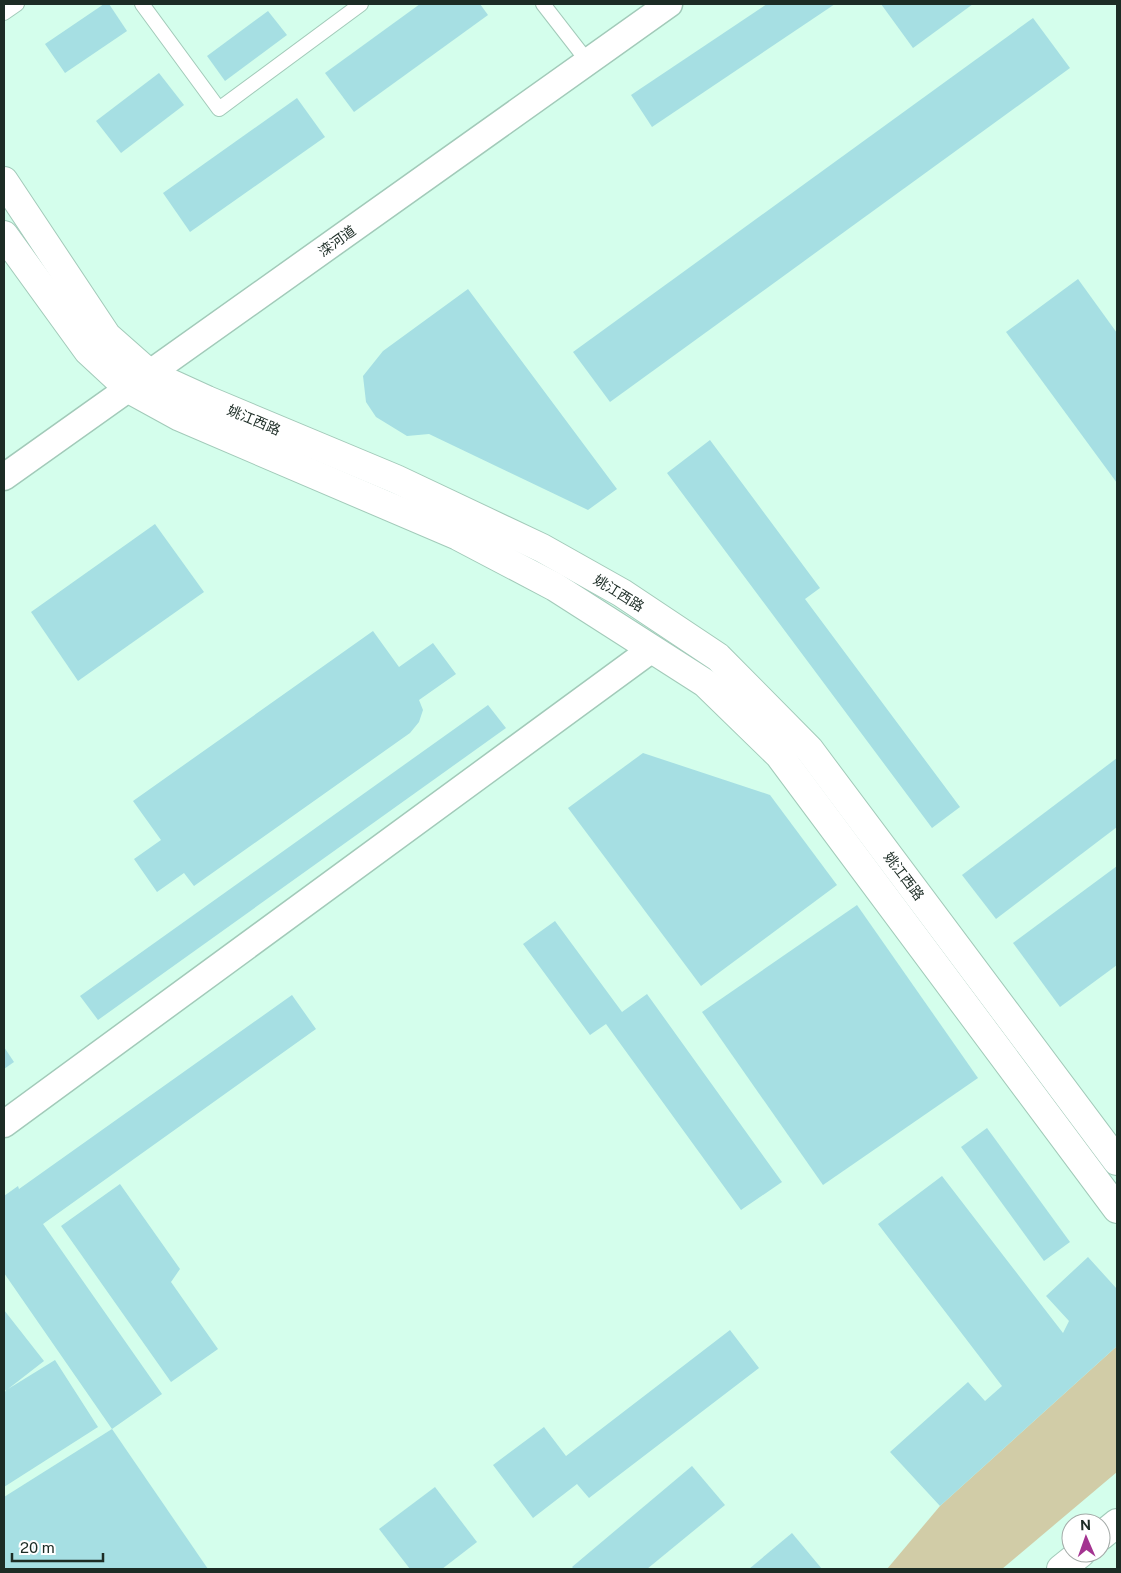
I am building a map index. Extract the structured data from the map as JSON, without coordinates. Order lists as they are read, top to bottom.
{
  "streets": {
    "street": ["滦河道", "姚江西路"]
  },
  "crossings": [
    ["滦河道", "姚江西路"]
  ],
  "scale_bar": "20 m",
  "north": "top"
}
